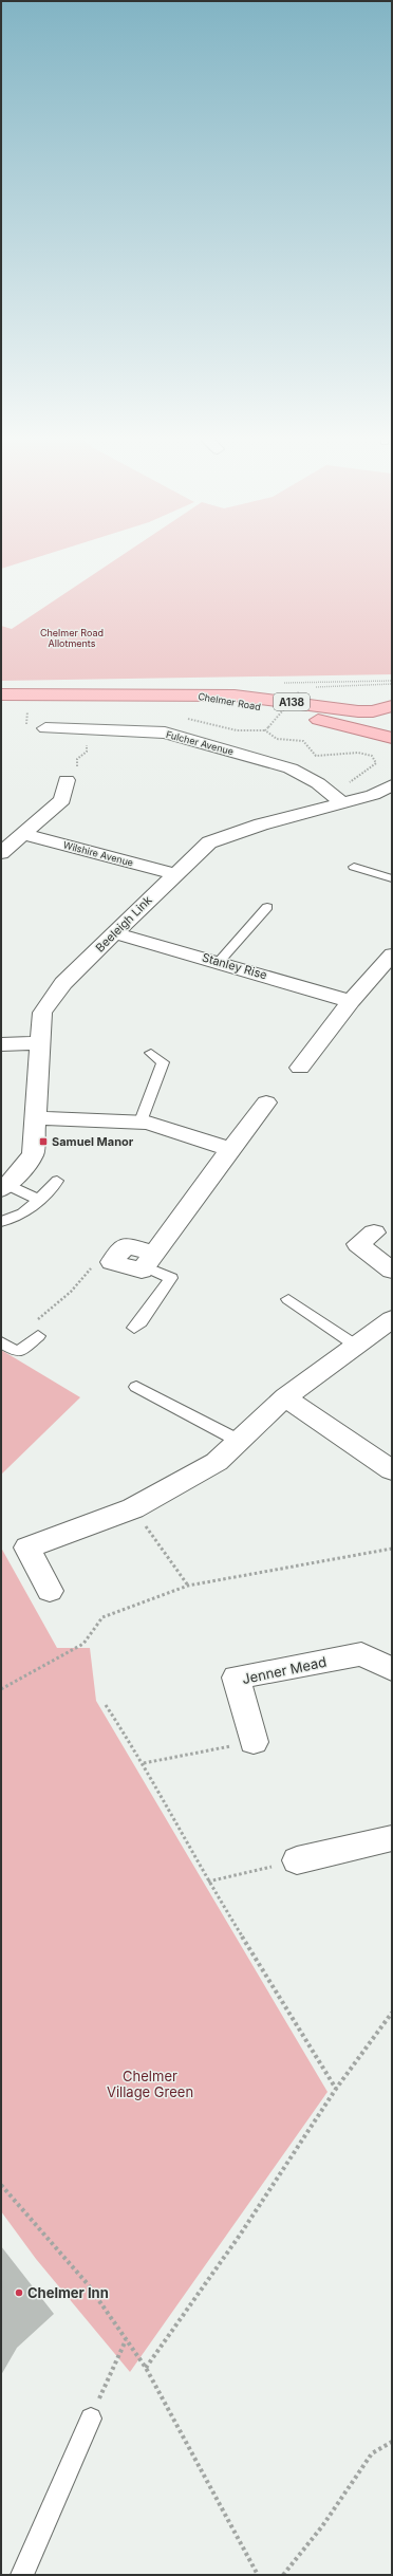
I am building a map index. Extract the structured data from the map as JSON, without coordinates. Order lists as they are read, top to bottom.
{
  "streets": {
    "main road": ["Chelmer Road", "A138"],
    "street": [
      "Fulcher Avenue",
      "Wilshire Avenue",
      "Beeleigh Link",
      "Stanley Rise",
      "Jenner Mead"
    ]
  },
  "crossings": [
    ["Fulcher Avenue", "Beeleigh Link"],
    ["Wilshire Avenue", "Beeleigh Link"],
    ["Beeleigh Link", "Stanley Rise"]
  ],
  "parks": ["Chelmer Road Allotments", "Chelmer Village Green"],
  "places": {
    "transit": ["Samuel Manor"],
    "other": ["Chelmer Inn"]
  }
}
